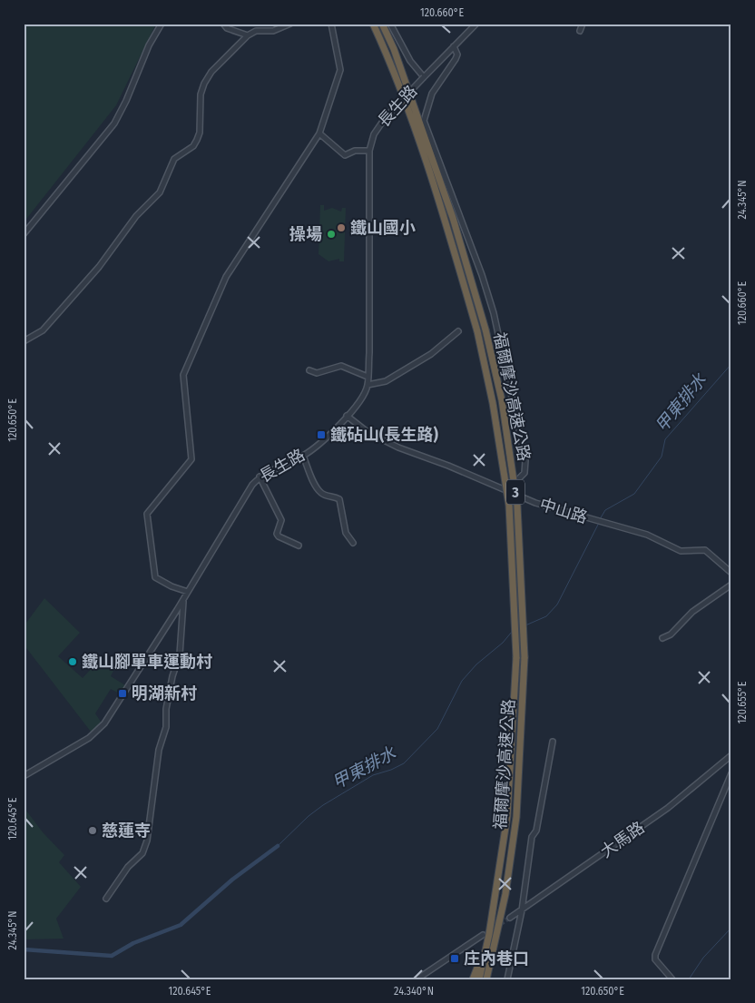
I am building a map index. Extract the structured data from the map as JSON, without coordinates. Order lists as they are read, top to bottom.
{
  "streets": {
    "highway": ["福爾摩沙高速公路", "3"],
    "street": ["長生路", "中山路", "大馬路"]
  },
  "crossings": [
    ["長生路", "中山路"]
  ],
  "water": ["甲東排水"],
  "places": {
    "other": [
      "鐵山國小",
      "操場",
      "鐵山腳單車運動村",
      "慈蓮寺"
    ],
    "transit": ["鐵砧山(長生路)", "明湖新村", "庄內巷口"]
  },
  "coordinates": [
    "120.660°E",
    "24.345°N",
    "120.650°E",
    "120.655°E",
    "120.645°E",
    "24.340°N"
  ]
}
